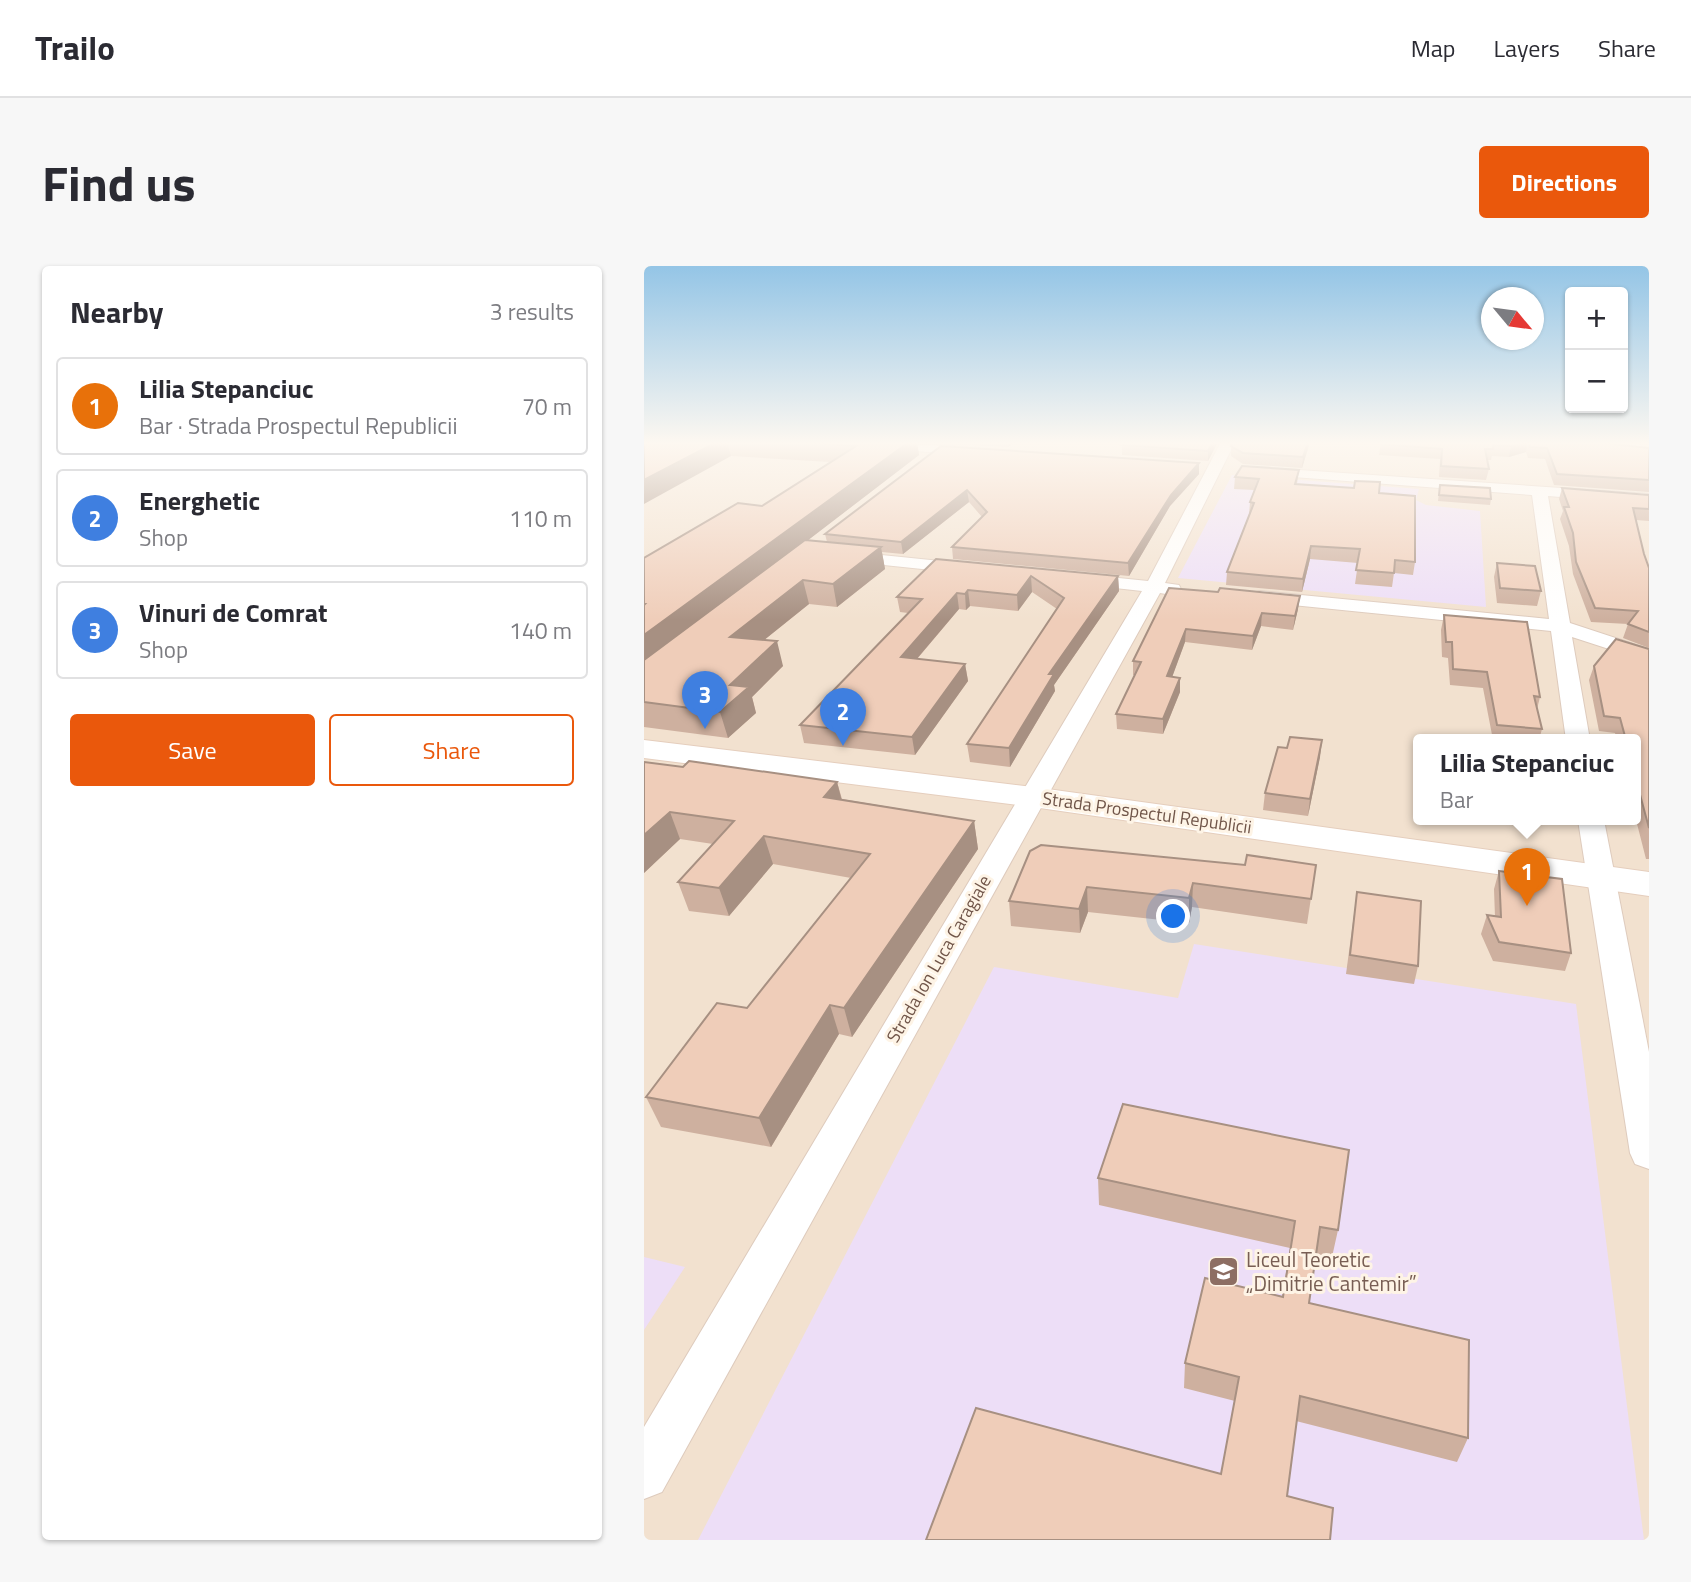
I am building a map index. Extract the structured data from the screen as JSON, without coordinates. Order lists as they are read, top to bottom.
{
  "streets": {
    "main road": ["Strada Prospectul Republicii"],
    "street": ["Strada Ion Luca Caragiale"]
  },
  "crossings": [
    ["Strada Prospectul Republicii", "Strada Ion Luca Caragiale"]
  ],
  "places": {
    "school or university": ["Liceul Teoretic „Dimitrie Cantemir”"]
  },
  "north": "bottom right",
  "page": {
    "header": "Trailo",
    "nav": ["Map", "Layers", "Share"],
    "title": "Find us",
    "buttons": [
      "Directions",
      ["Save", "Share"]
    ],
    "heading": ["Nearby", "3 results"],
    "map_buttons": ["+", "−"],
    "list": [
      {
        "mark": "1",
        "name": "Lilia Stepanciuc",
        "note": "Bar · Strada Prospectul Republicii",
        "value": "70 m"
      },
      {
        "mark": "2",
        "name": "Energhetic",
        "note": "Shop",
        "value": "110 m"
      },
      {
        "mark": "3",
        "name": "Vinuri de Comrat",
        "note": "Shop",
        "value": "140 m"
      }
    ],
    "pins": ["3", "2", "1"],
    "popup": ["Lilia Stepanciuc", "Bar"]
  }
}
